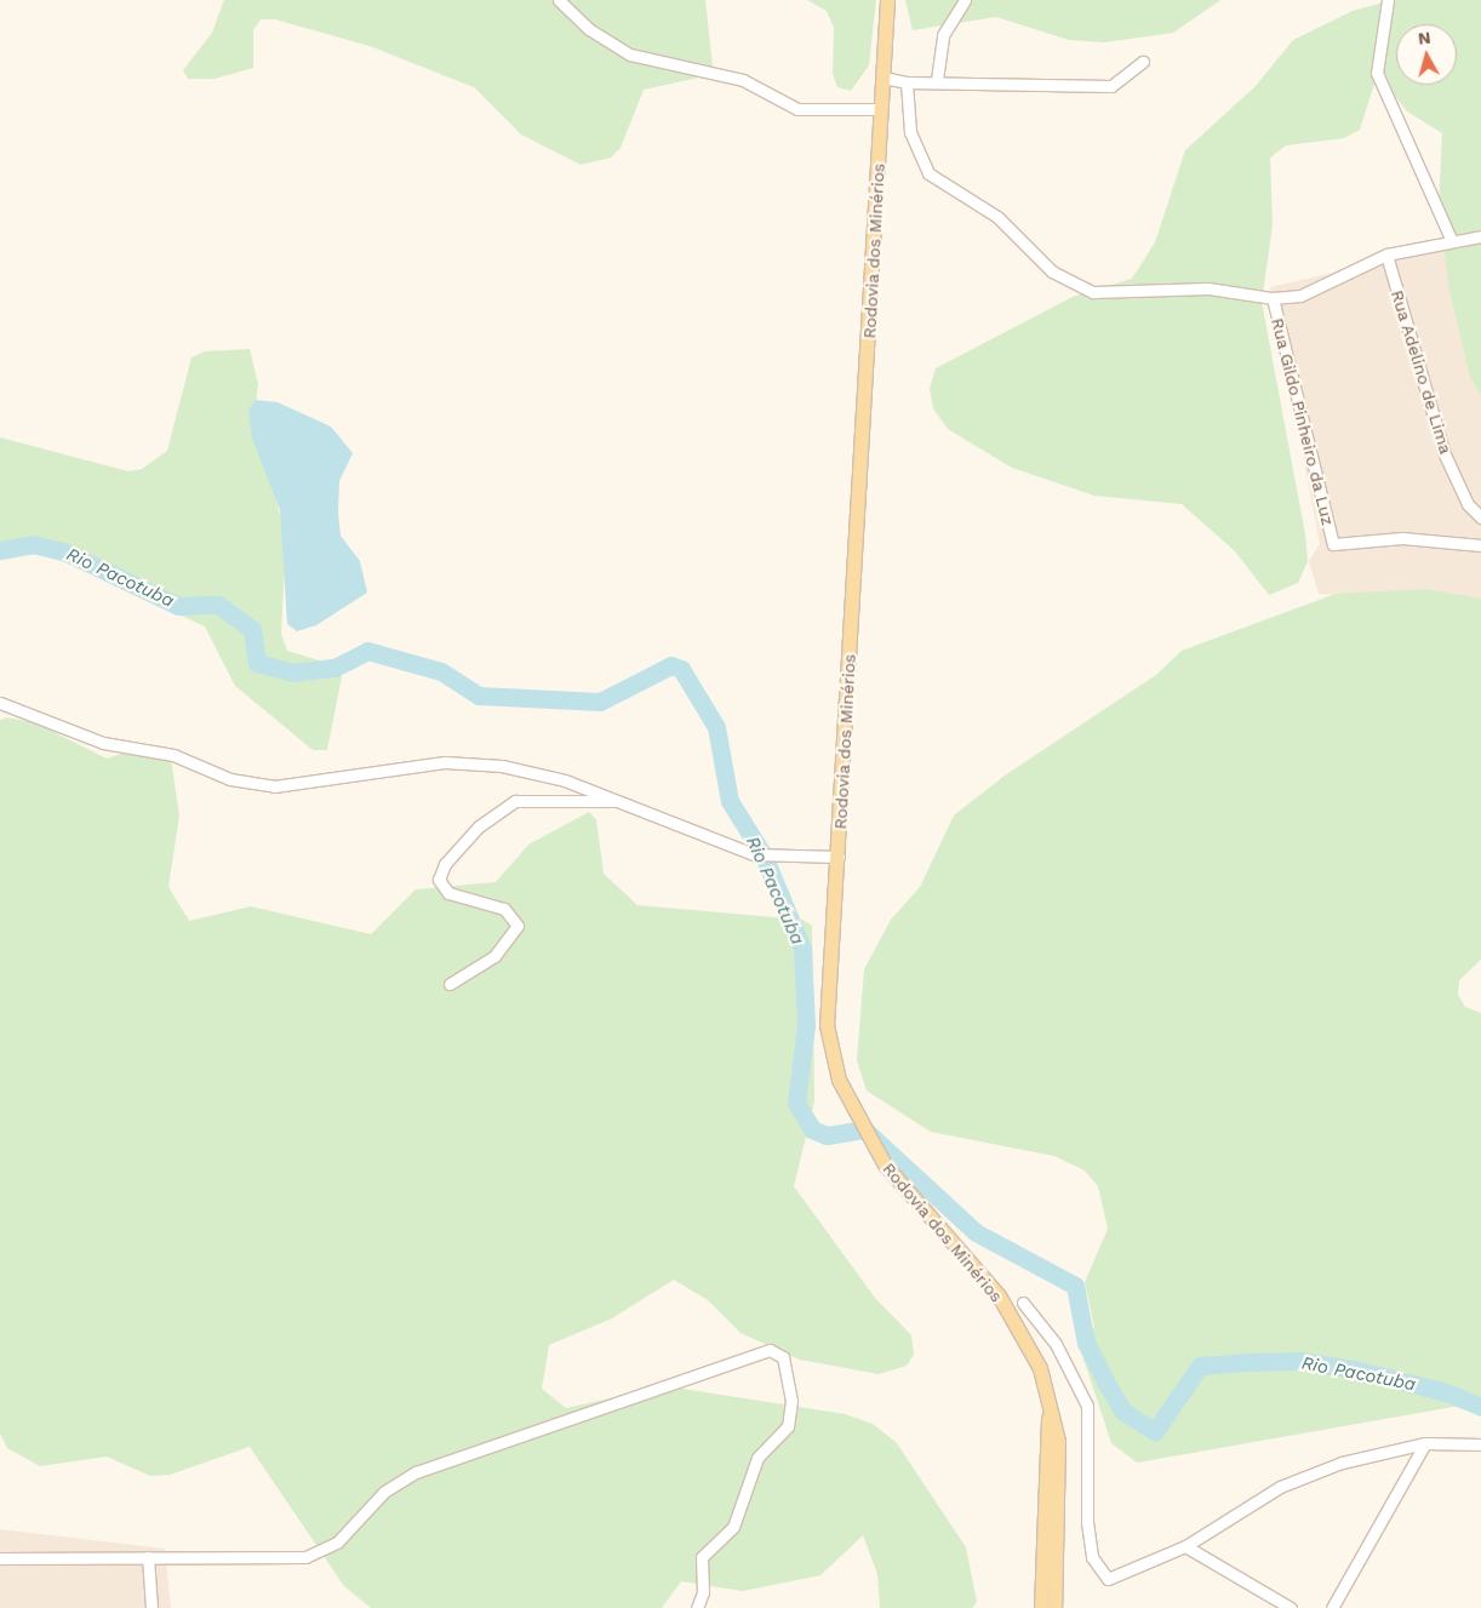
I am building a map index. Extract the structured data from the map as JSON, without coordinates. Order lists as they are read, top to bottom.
{
  "streets": {
    "main road": ["Rodovia dos Minérios"],
    "street": ["Rua Adelino de Lima", "Rua Gildo Pinheiro da Luz"]
  },
  "water": ["Rio Pacotuba"],
  "north": "top"
}
